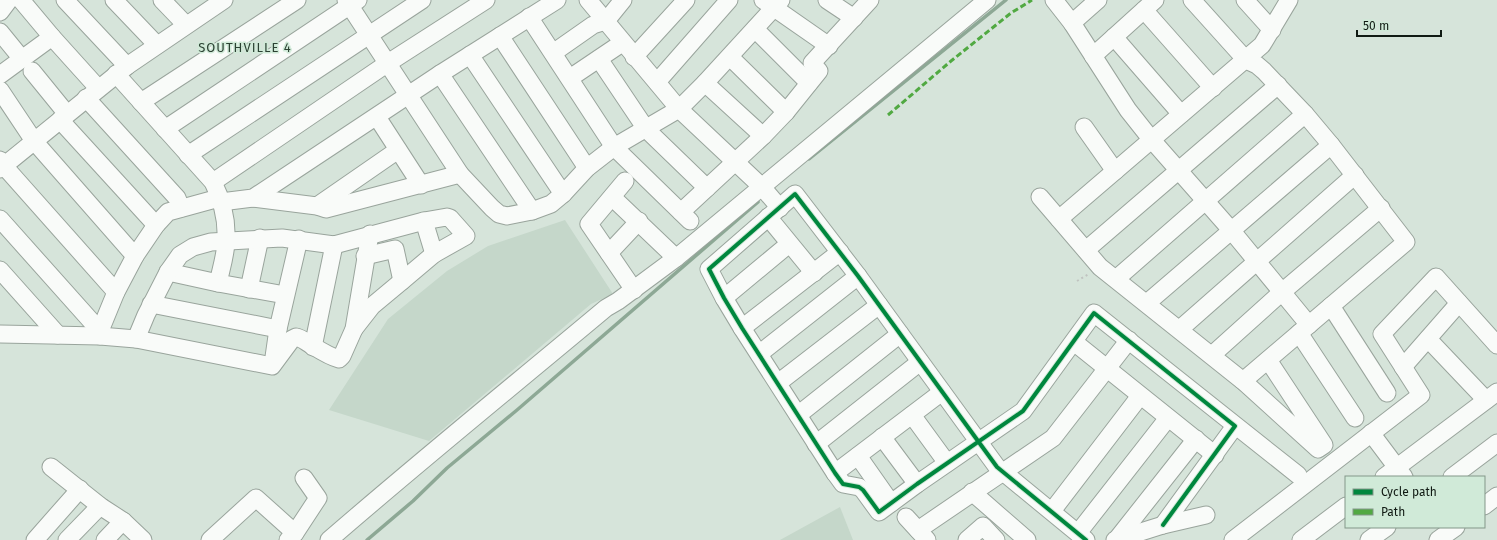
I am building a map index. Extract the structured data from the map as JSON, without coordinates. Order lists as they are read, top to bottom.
{
  "districts": ["SOUTHVILLE 4"],
  "legend": ["Cycle path", "Path"],
  "scale_bar": "50 m"
}
